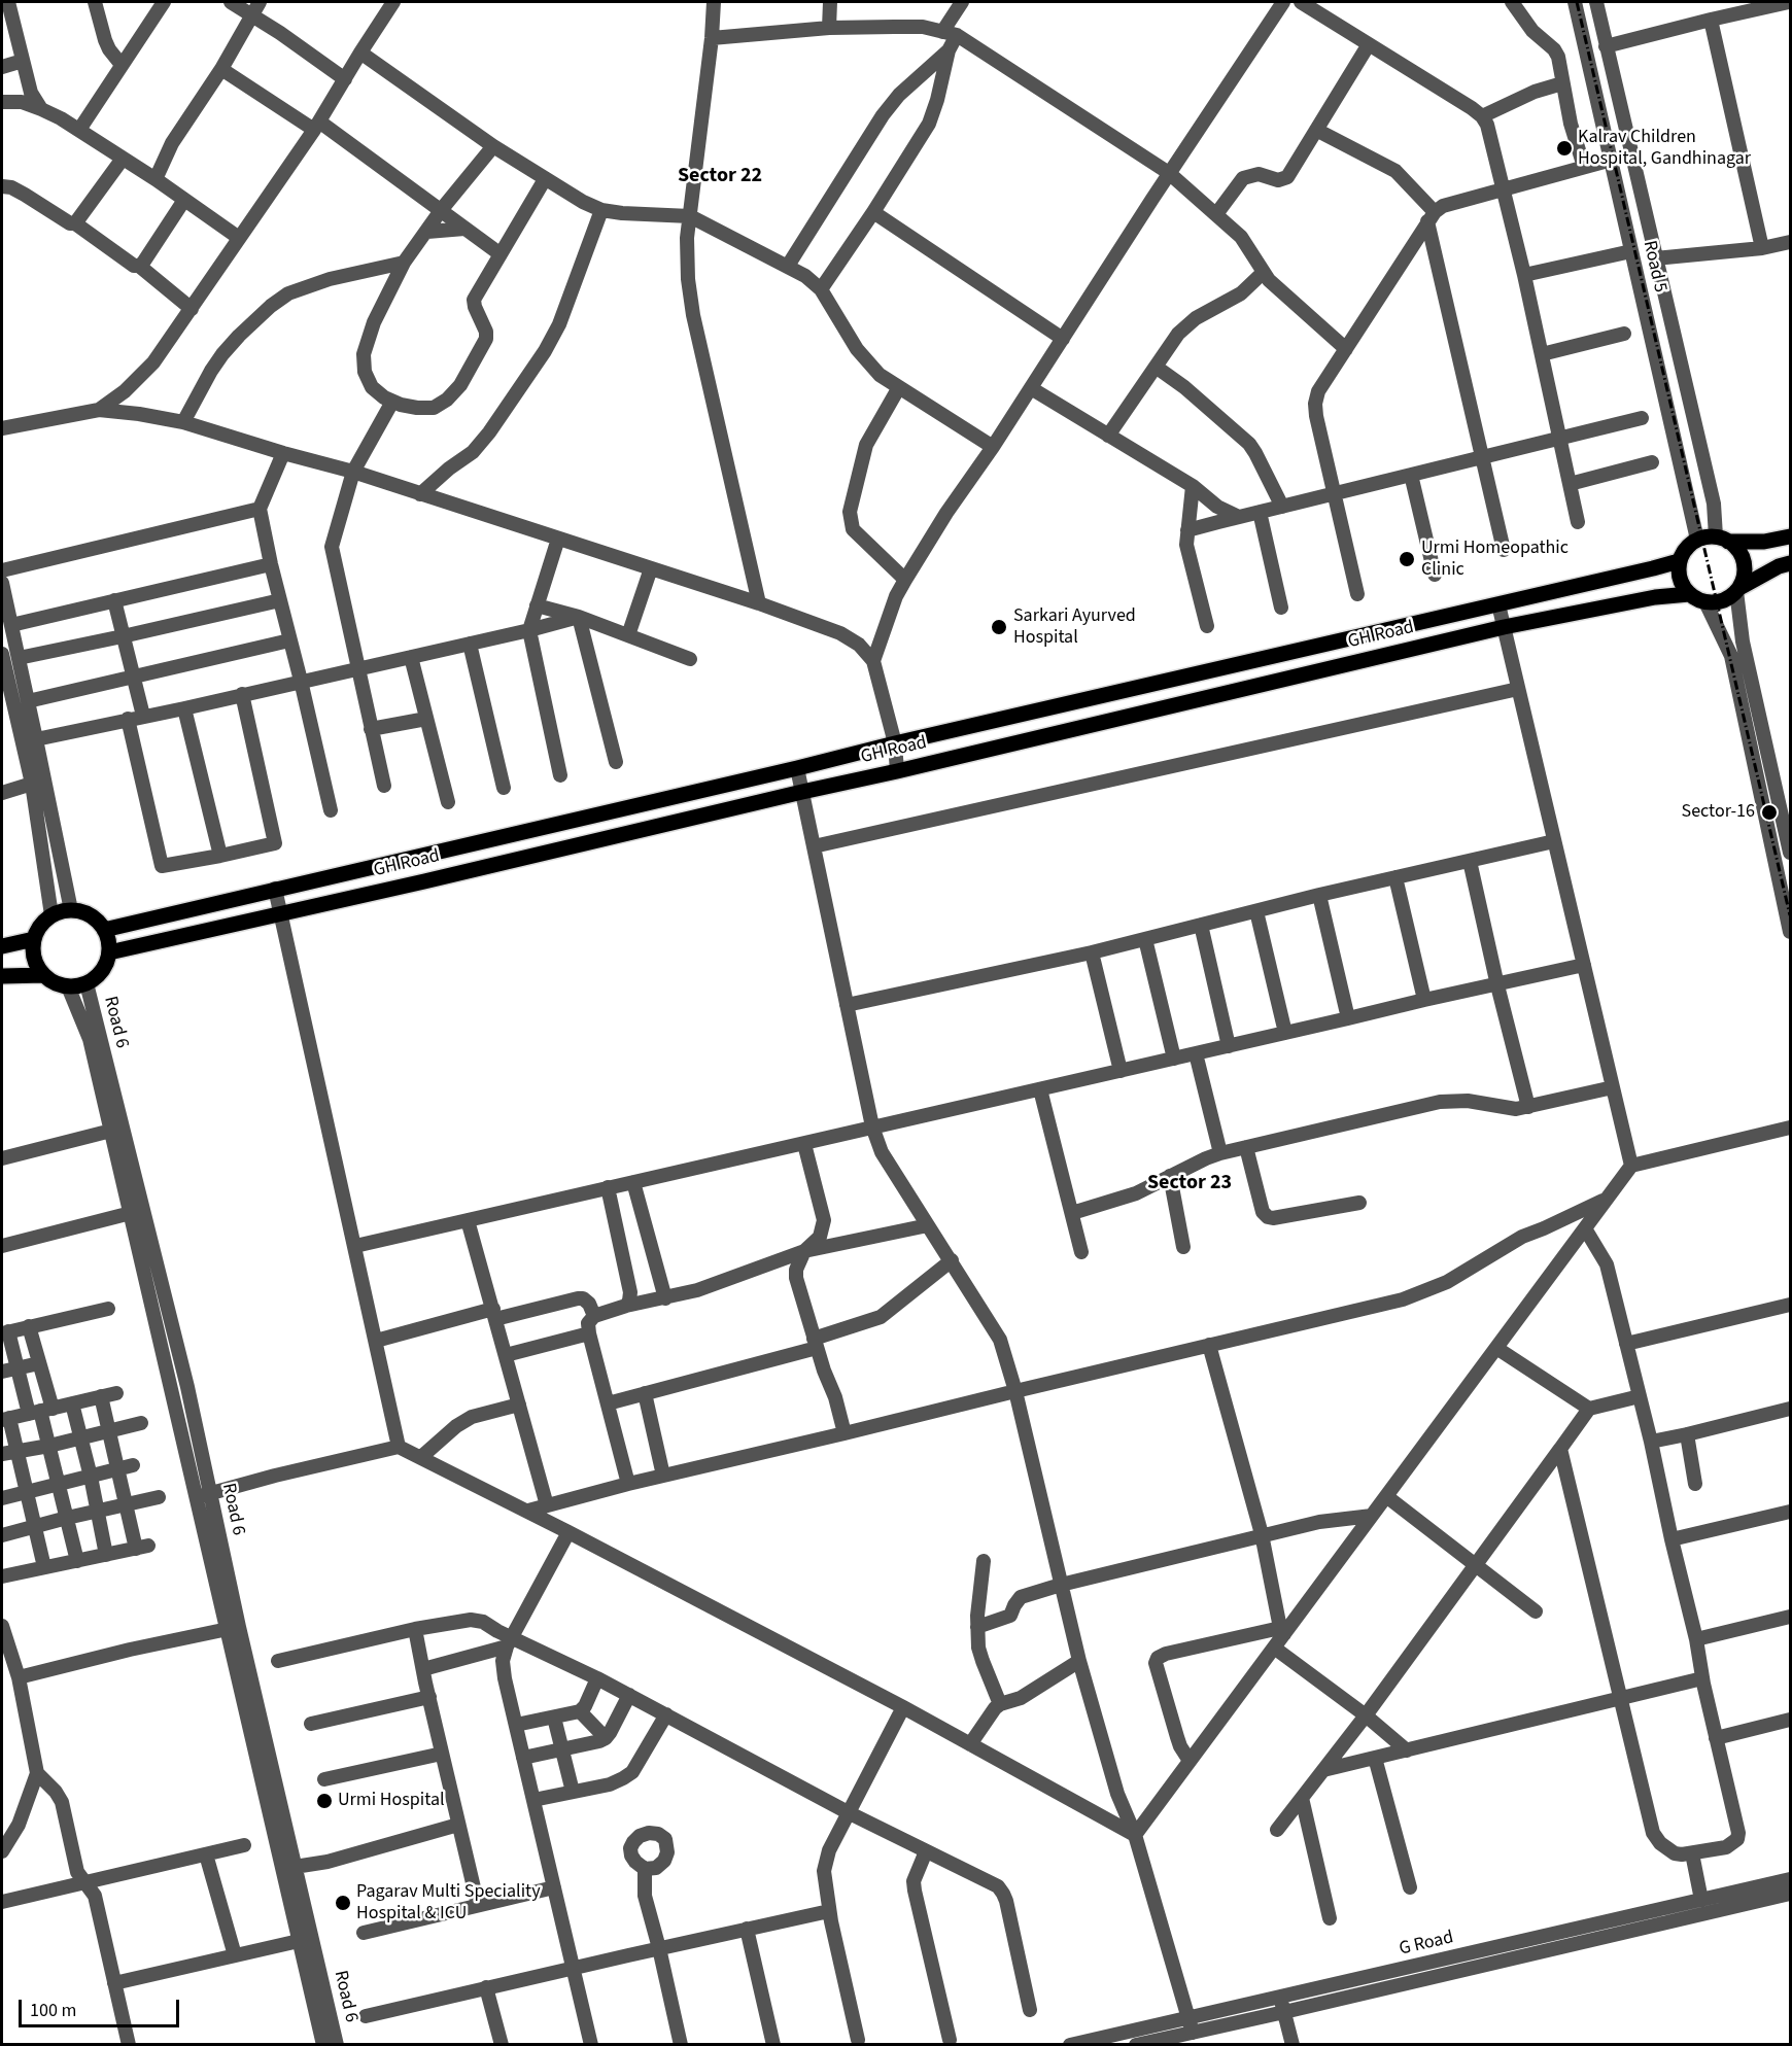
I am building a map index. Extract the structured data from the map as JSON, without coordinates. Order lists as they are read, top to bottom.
{
  "streets": {
    "main road": ["GH Road"],
    "street": ["Road 5", "Road 6", "G Road"]
  },
  "crossings": [
    ["Road 5", "GH Road"],
    ["GH Road", "Road 6"]
  ],
  "districts": ["Sector 22", "Sector 23"],
  "places": [
    "Kalrav Children Hospital, Gandhinagar",
    "Urmi Homeopathic Clinic",
    "Sarkari Ayurved Hospital",
    "Sector-16",
    "Urmi Hospital",
    "Pagarav Multi Speciality Hospital & ICU"
  ],
  "scale_bar": "100 m"
}
